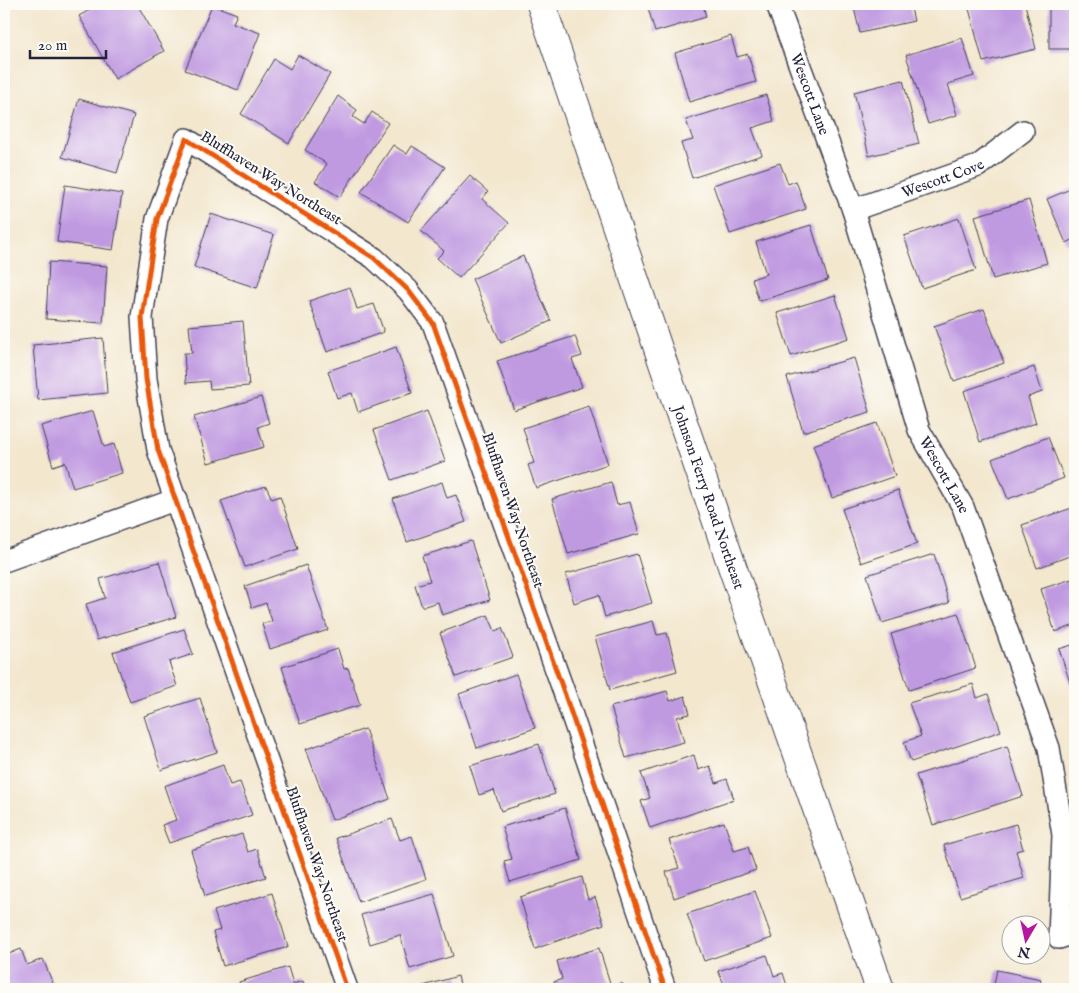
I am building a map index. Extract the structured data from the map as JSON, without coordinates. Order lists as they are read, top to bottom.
{
  "streets": {
    "main road": ["Johnson Ferry Road Northeast"],
    "street": ["Wescott Lane", "Wescott Cove", "Bluffhaven Way Northeast"]
  },
  "crossings": [
    ["Wescott Lane", "Wescott Cove"]
  ],
  "scale_bar": "20 m",
  "north": "bottom"
}
